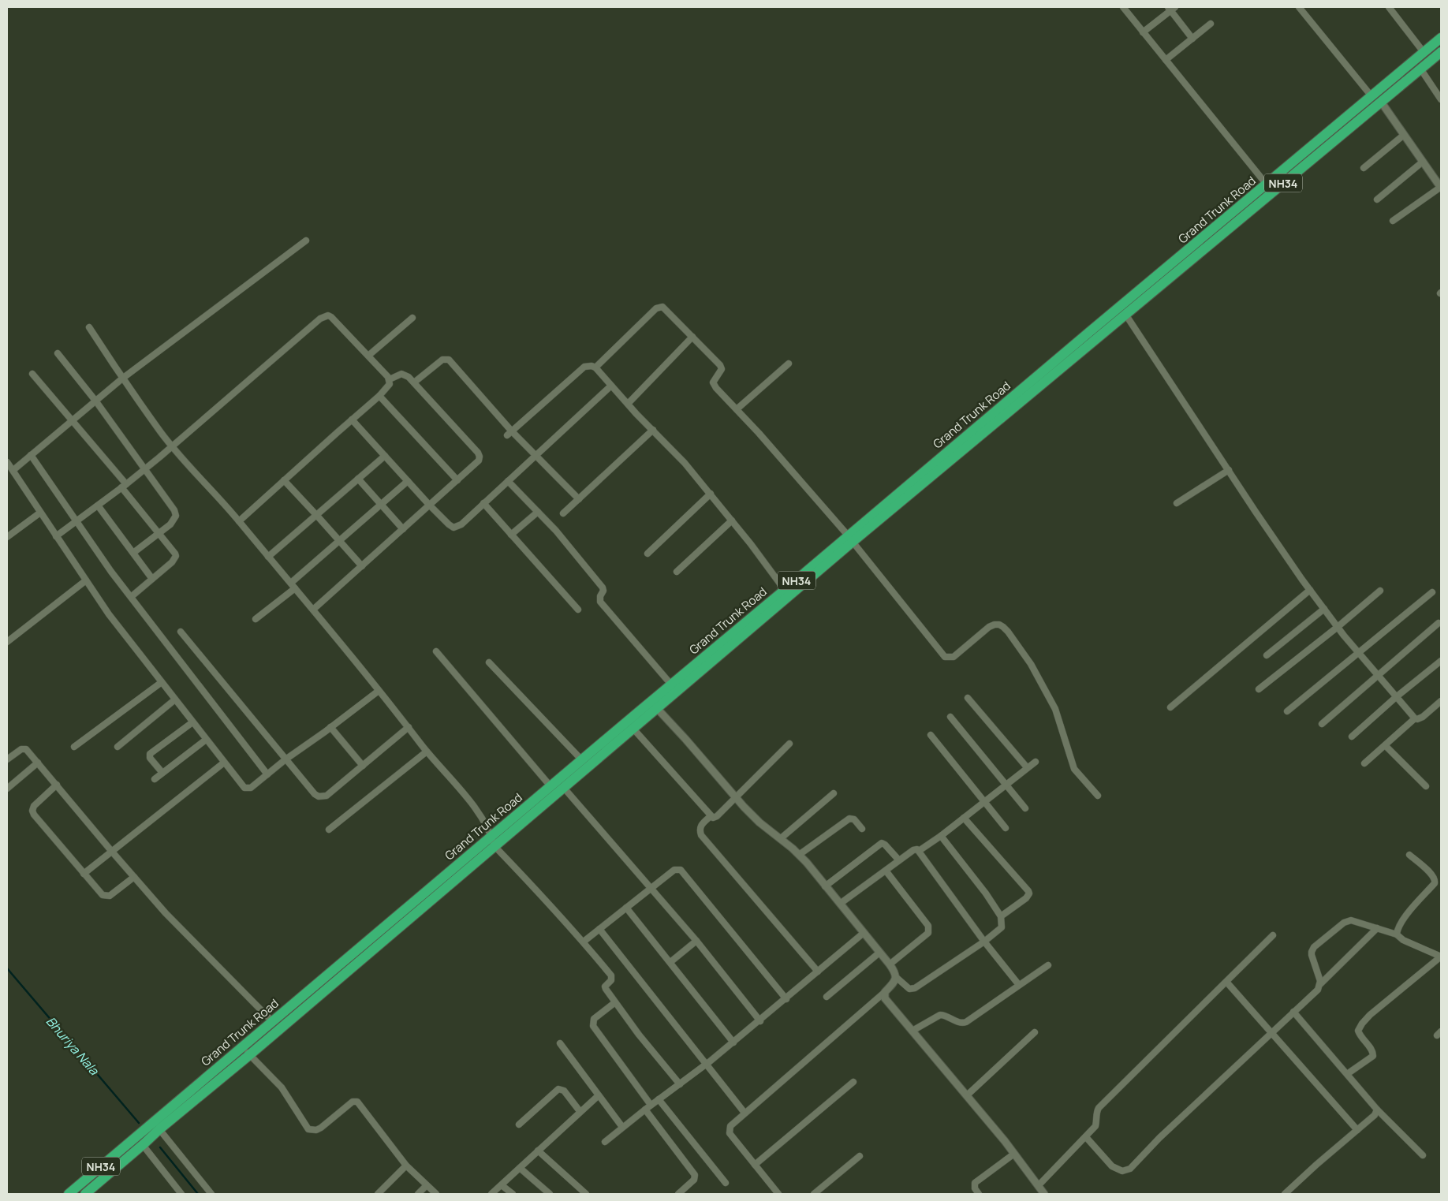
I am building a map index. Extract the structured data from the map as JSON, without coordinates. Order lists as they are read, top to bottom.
{
  "streets": {
    "highway": ["NH34", "Grand Trunk Road"]
  },
  "water": ["Bhuriya Nala"]
}
